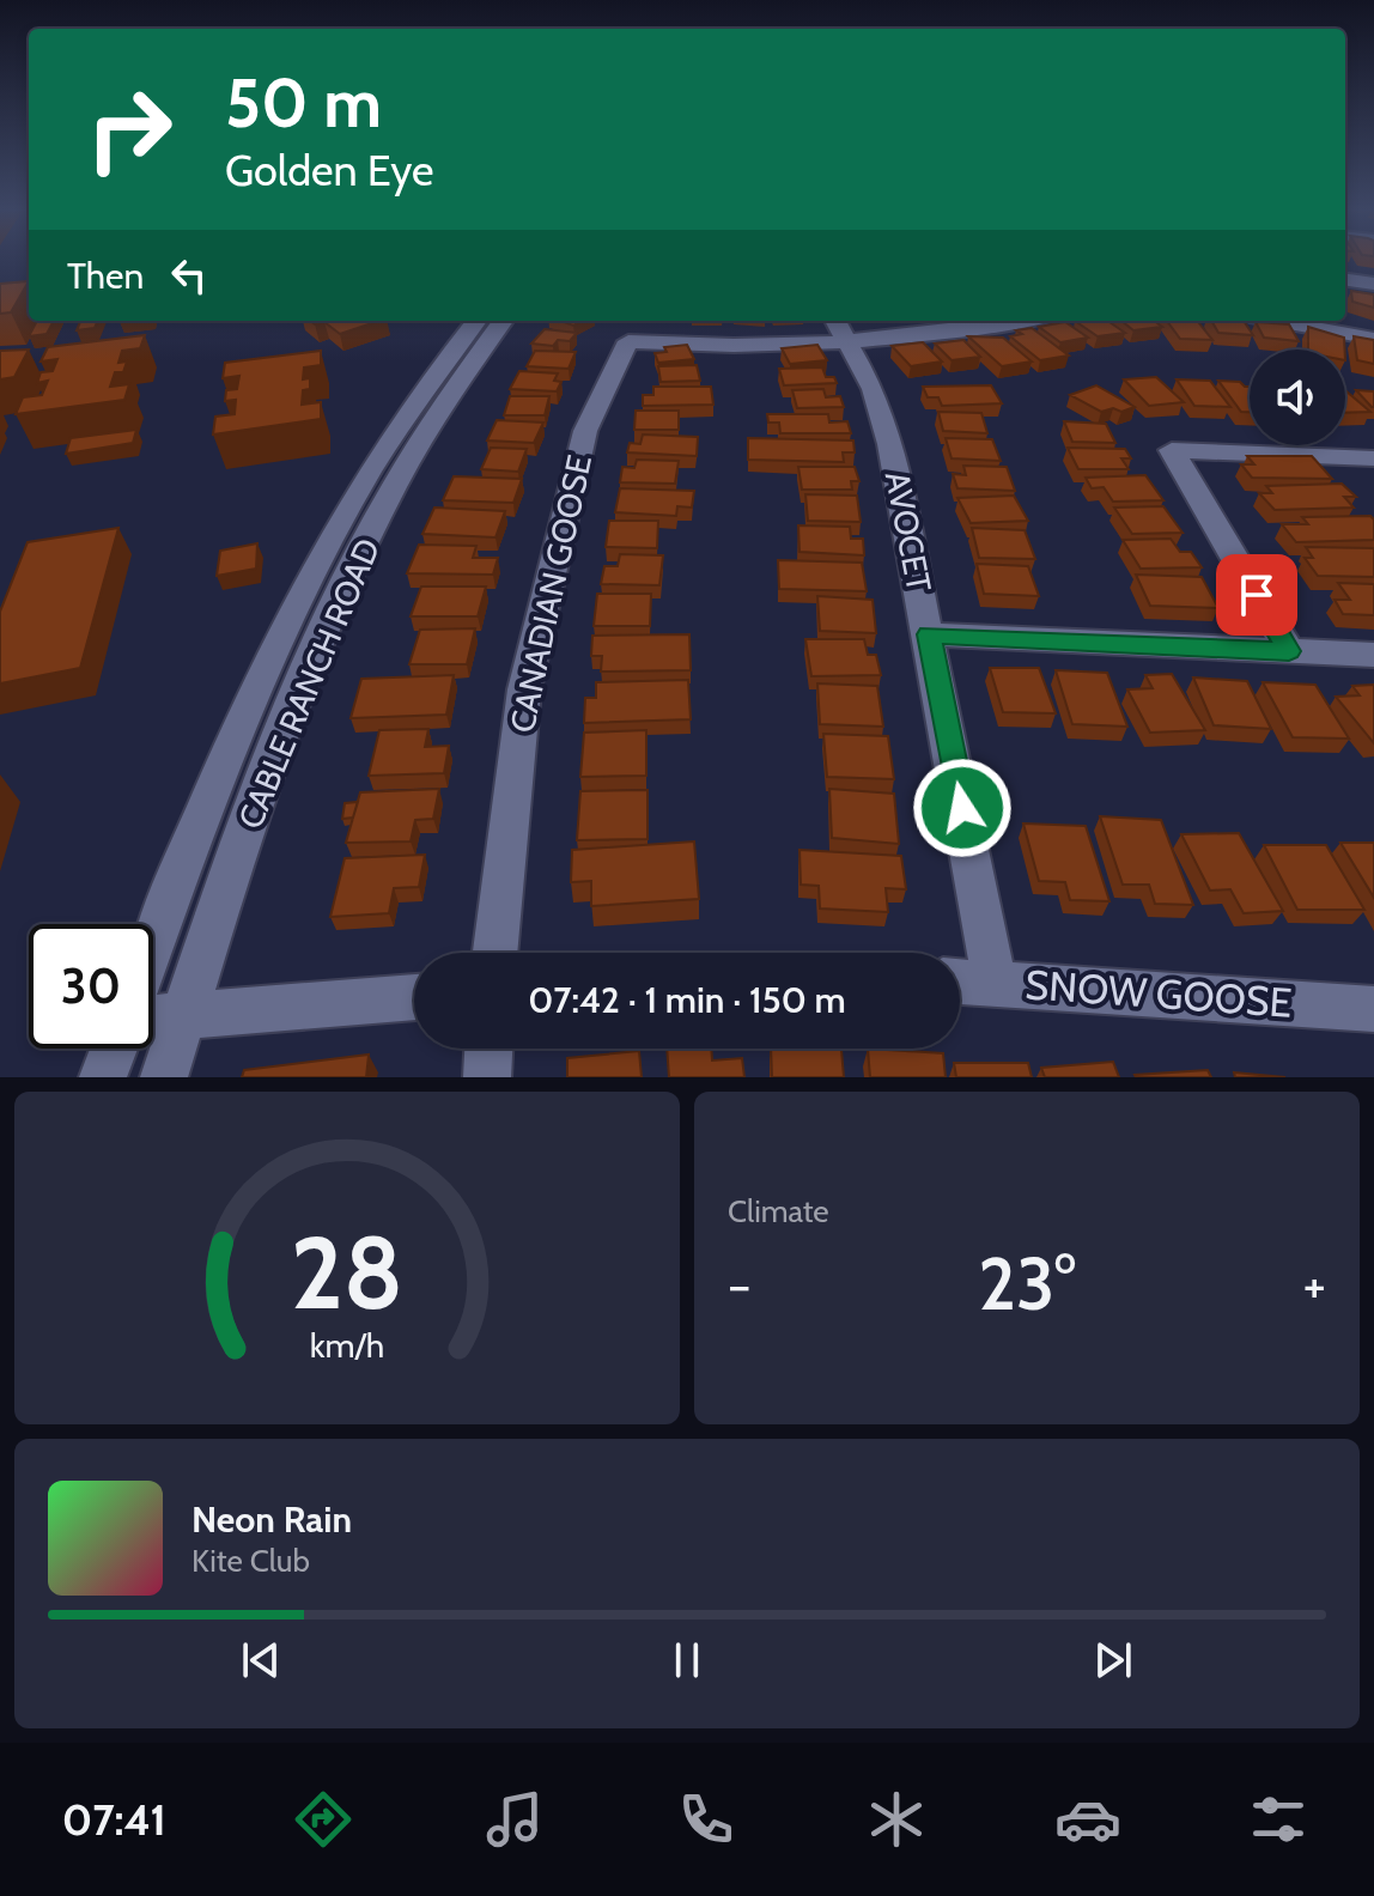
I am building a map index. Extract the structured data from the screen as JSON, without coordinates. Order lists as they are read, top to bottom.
{
  "streets": {
    "street": [
      "AVOCET",
      "CANADIAN GOOSE",
      "CABLE RANCH ROAD",
      "SNOW GOOSE"
    ]
  },
  "crossings": [
    ["AVOCET", "CANADIAN GOOSE"],
    ["AVOCET", "SNOW GOOSE"]
  ],
  "page": {
    "turn": ["50 m", "Golden Eye"],
    "then": "Then",
    "limit": "30",
    "trip": "07:42 · 1 min · 150 m",
    "tile": "Climate",
    "heat": ["−", "23°", "+"],
    "song": ["Neon Rain", "Kite Club"],
    "tabs": "07:41",
    "gauge": ["28", "km/h"]
  }
}
